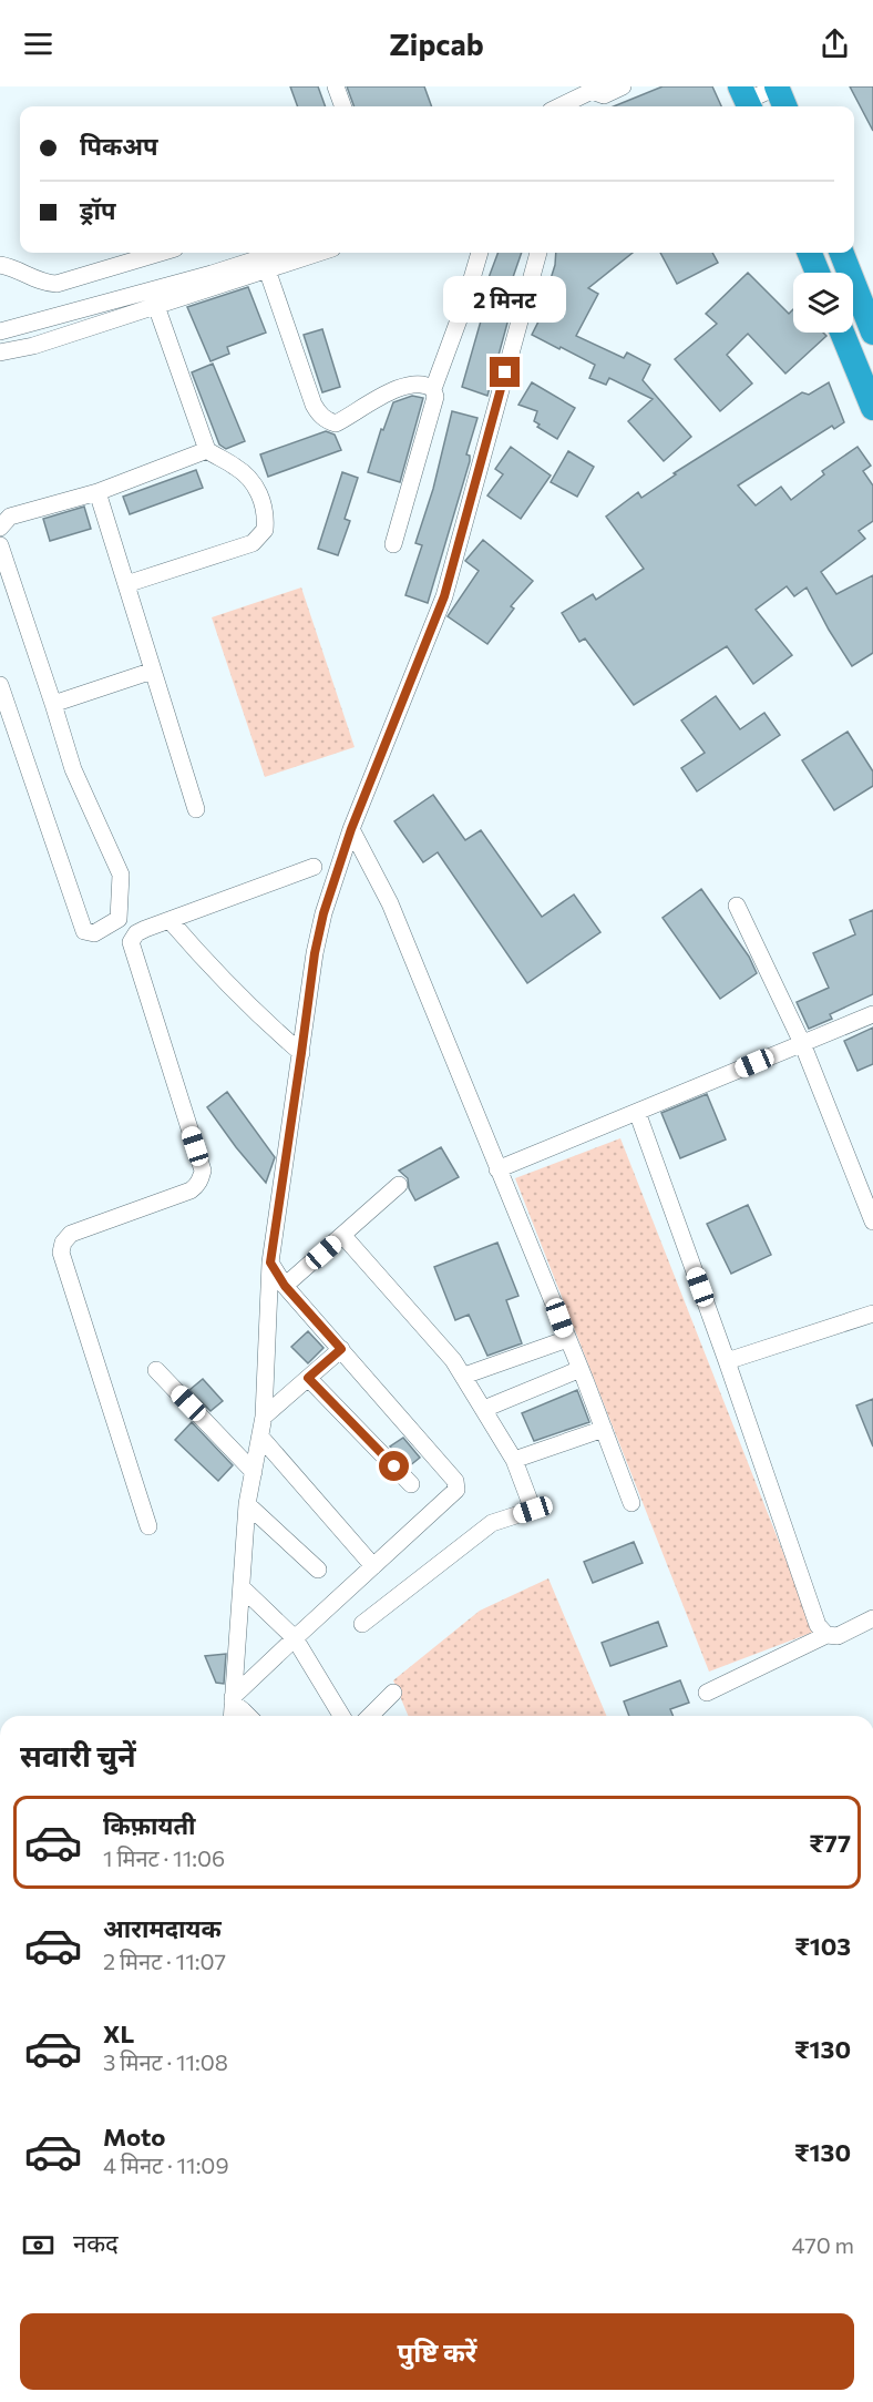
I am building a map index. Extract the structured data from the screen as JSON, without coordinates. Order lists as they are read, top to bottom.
{
  "page": {
    "header": "Zipcab",
    "banner": ["पिकअप", "ड्रॉप"],
    "bubble": "2 मिनट",
    "heading": "सवारी चुनें",
    "list": [
      {
        "name": "किफ़ायती",
        "note": "1 मिनट · 11:06",
        "value": "₹77"
      },
      {
        "name": "आरामदायक",
        "note": "2 मिनट · 11:07",
        "value": "₹103"
      },
      {
        "name": "XL",
        "note": "3 मिनट · 11:08",
        "value": "₹130"
      },
      {
        "name": "Moto",
        "note": "4 मिनट · 11:09",
        "value": "₹130"
      }
    ],
    "pay": ["नकद", "470 m"],
    "buttons": "पुष्टि करें"
  }
}
